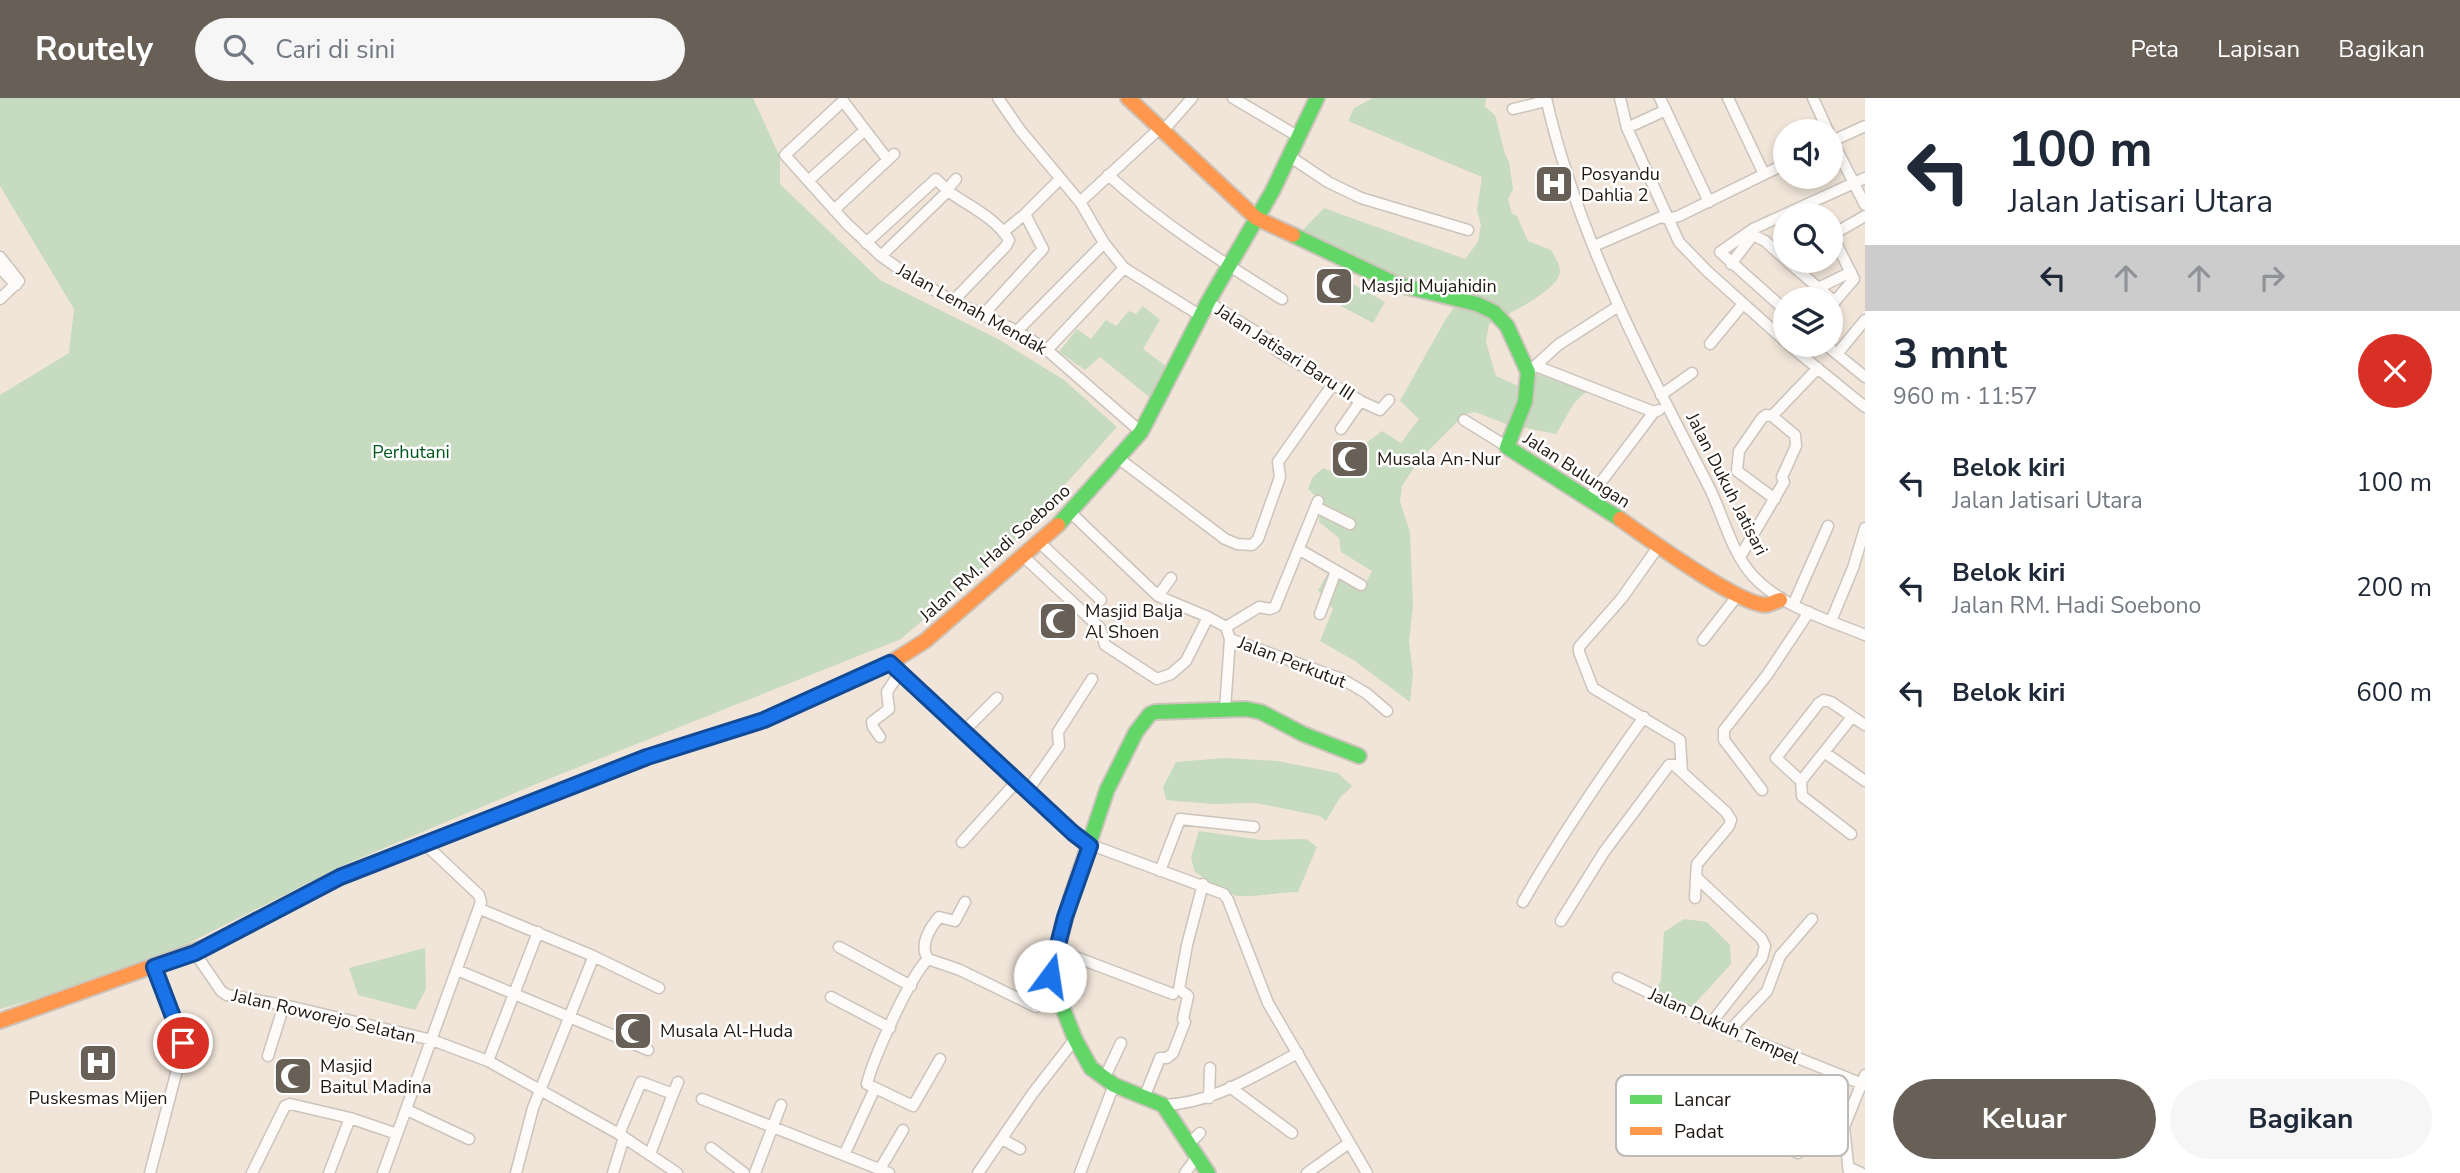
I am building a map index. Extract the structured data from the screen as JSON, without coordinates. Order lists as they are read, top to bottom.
{
  "streets": {
    "main road": ["Jalan Bulungan", "Jalan RM. Hadi Soebono"],
    "street": [
      "Jalan Lemah Mendak",
      "Jalan Jatisari Baru III",
      "Jalan Dukuh Jatisari",
      "Jalan Perkutut",
      "Jalan Roworejo Selatan",
      "Jalan Dukuh Tempel"
    ]
  },
  "crossings": [
    ["Jalan Lemah Mendak", "Jalan RM. Hadi Soebono"],
    ["Jalan Jatisari Baru III", "Jalan RM. Hadi Soebono"],
    ["Jalan Bulungan", "Jalan Dukuh Jatisari"],
    ["Jalan RM. Hadi Soebono", "Jalan Roworejo Selatan"]
  ],
  "parks": ["Perhutani"],
  "places": {
    "hospital": ["Posyandu Dahlia 2", "Puskesmas Mijen"],
    "mosque": [
      "Masjid Mujahidin",
      "Musala An-Nur",
      "Masjid Balja Al Shoen",
      "Musala Al-Huda",
      "Masjid Baitul Madina"
    ]
  },
  "legend": ["Lancar", "Padat"],
  "page": {
    "header": "Routely",
    "search": "Cari di sini",
    "nav": ["Peta", "Lapisan", "Bagikan"],
    "turn": ["100 m", "Jalan Jatisari Utara"],
    "heading": ["3 mnt", "960 m · 11:57"],
    "list": [
      {
        "name": "Belok kiri",
        "note": "Jalan Jatisari Utara",
        "value": "100 m"
      },
      {
        "name": "Belok kiri",
        "note": "Jalan RM. Hadi Soebono",
        "value": "200 m"
      },
      {
        "name": "Belok kiri",
        "value": "600 m"
      }
    ],
    "buttons": ["Keluar", "Bagikan"]
  }
}
